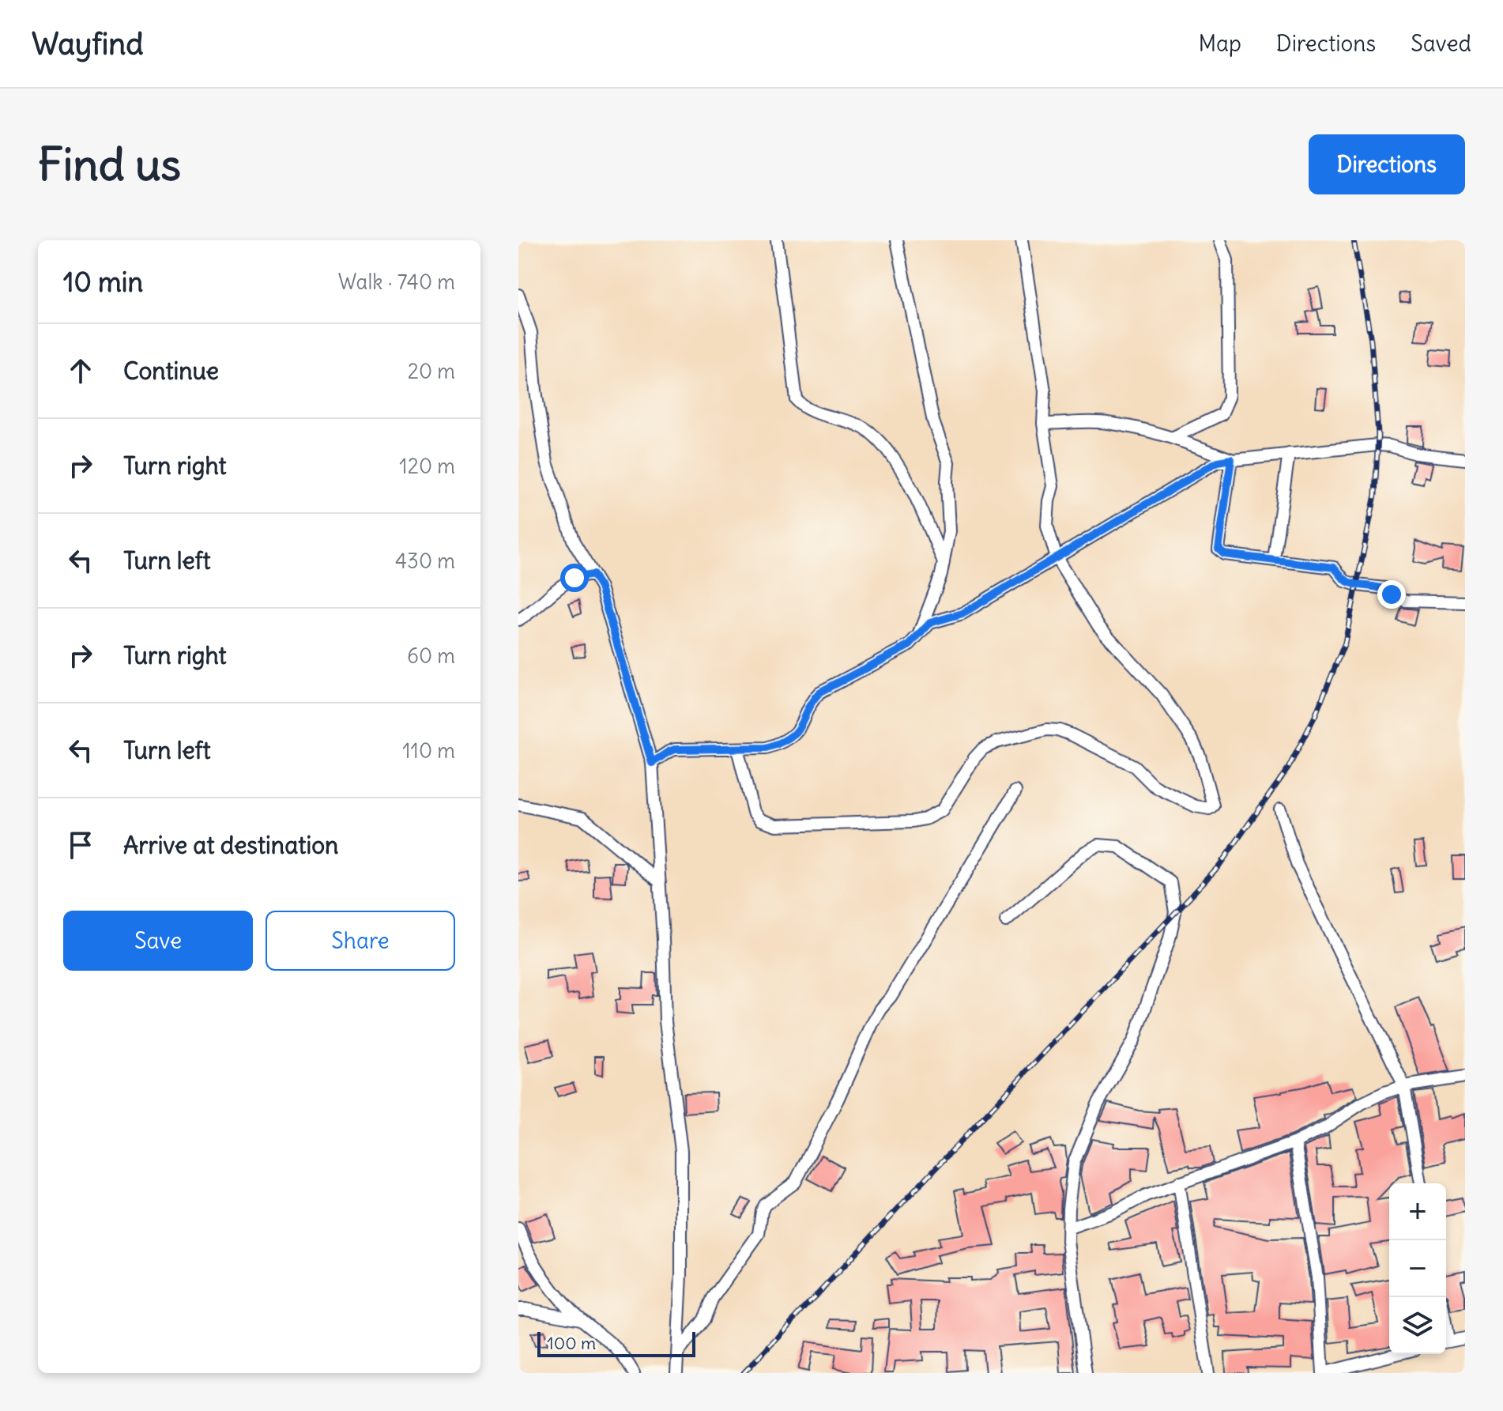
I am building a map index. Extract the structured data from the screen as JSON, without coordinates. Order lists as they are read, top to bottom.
{
  "scale_bar": "100 m",
  "page": {
    "header": "Wayfind",
    "nav": ["Map", "Directions", "Saved"],
    "buttons": [
      "Directions",
      ["Save", "Share"]
    ],
    "title": "Find us",
    "heading": ["10 min", "Walk · 740 m"],
    "list": [
      ["Continue", "20 m"],
      ["Turn right", "120 m"],
      ["Turn left", "430 m"],
      ["Turn right", "60 m"],
      ["Turn left", "110 m"],
      "Arrive at destination"
    ],
    "map_buttons": ["+", "−"],
    "scale": "100 m"
  }
}
